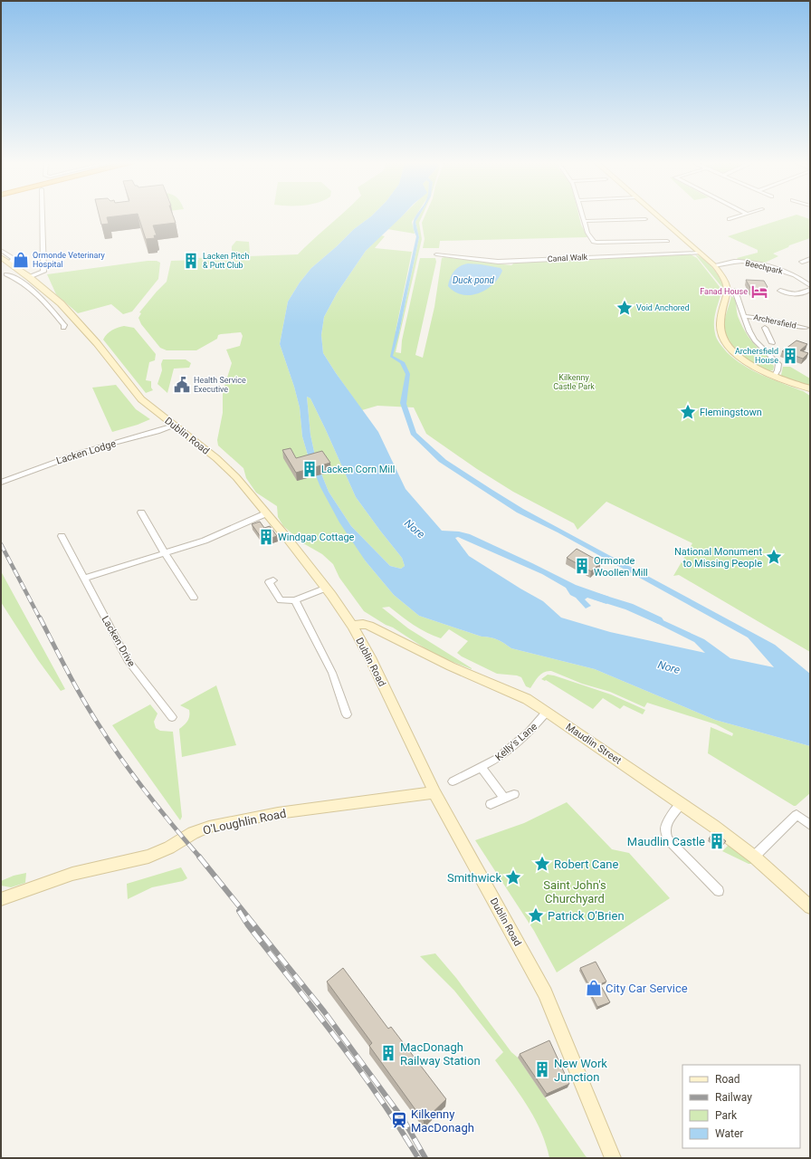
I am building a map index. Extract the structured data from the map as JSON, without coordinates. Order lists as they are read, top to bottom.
{
  "streets": {
    "main road": ["Dublin Road", "Maudlin Street", "O'Loughlin Road"],
    "street": [
      "Canal Walk",
      "Beechpark",
      "Archersfield",
      "Lacken Lodge",
      "Lacken Drive",
      "Kelly's Lane"
    ]
  },
  "crossings": [
    ["Dublin Road", "Lacken Lodge"],
    ["Dublin Road", "Maudlin Street"],
    ["Dublin Road", "O'Loughlin Road"],
    ["Kelly's Lane", "Maudlin Street"]
  ],
  "water": ["Duck pond", "Nore"],
  "parks": ["Kilkenny Castle Park", "Saint John's Churchyard"],
  "places": {
    "shop": ["Ormonde Veterinary Hospital", "City Car Service"],
    "building": [
      "Lacken Pitch & Putt Club",
      "Archersfield House",
      "Lacken Corn Mill",
      "Windgap Cottage",
      "Ormonde Woollen Mill",
      "Maudlin Castle",
      "MacDonagh Railway Station",
      "New Work Junction"
    ],
    "hotel": ["Fanad House"],
    "place": [
      "Void Anchored",
      "Flemingstown",
      "National Monument to Missing People",
      "Robert Cane",
      "Smithwick",
      "Patrick O'Brien"
    ],
    "public building": ["Health Service Executive"],
    "station": ["Kilkenny MacDonagh"]
  },
  "legend": [
    "Road",
    "Railway",
    "Park",
    "Water"
  ]
}
